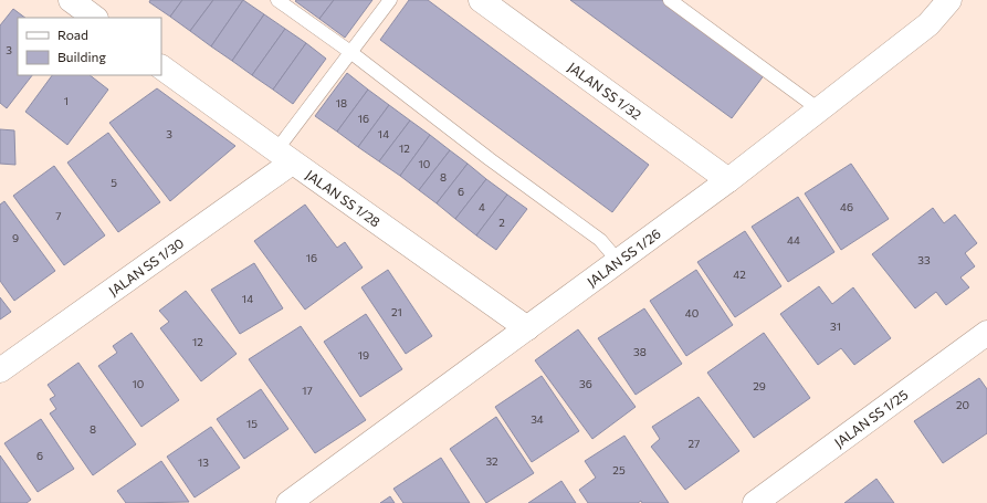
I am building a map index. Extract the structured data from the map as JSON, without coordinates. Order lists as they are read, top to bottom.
{
  "streets": {
    "street": [
      "JALAN SS 1/32",
      "JALAN SS 1/28",
      "JALAN SS 1/26",
      "JALAN SS 1/30",
      "JALAN SS 1/25"
    ]
  },
  "crossings": [
    ["JALAN SS 1/32", "JALAN SS 1/26"],
    ["JALAN SS 1/28", "JALAN SS 1/26"],
    ["JALAN SS 1/28", "JALAN SS 1/30"]
  ],
  "house_numbers": [
    "3",
    "1",
    "18",
    "16",
    "3",
    "14",
    "12",
    "10",
    "8",
    "5",
    "6",
    "4",
    "46",
    "7",
    "2",
    "9",
    "44",
    "16",
    "33",
    "42",
    "14",
    "21",
    "40",
    "31",
    "12",
    "38",
    "19",
    "10",
    "36",
    "29",
    "17",
    "20",
    "34",
    "15",
    "8",
    "27",
    "6",
    "32",
    "13",
    "25"
  ],
  "legend": ["Road", "Building"]
}
